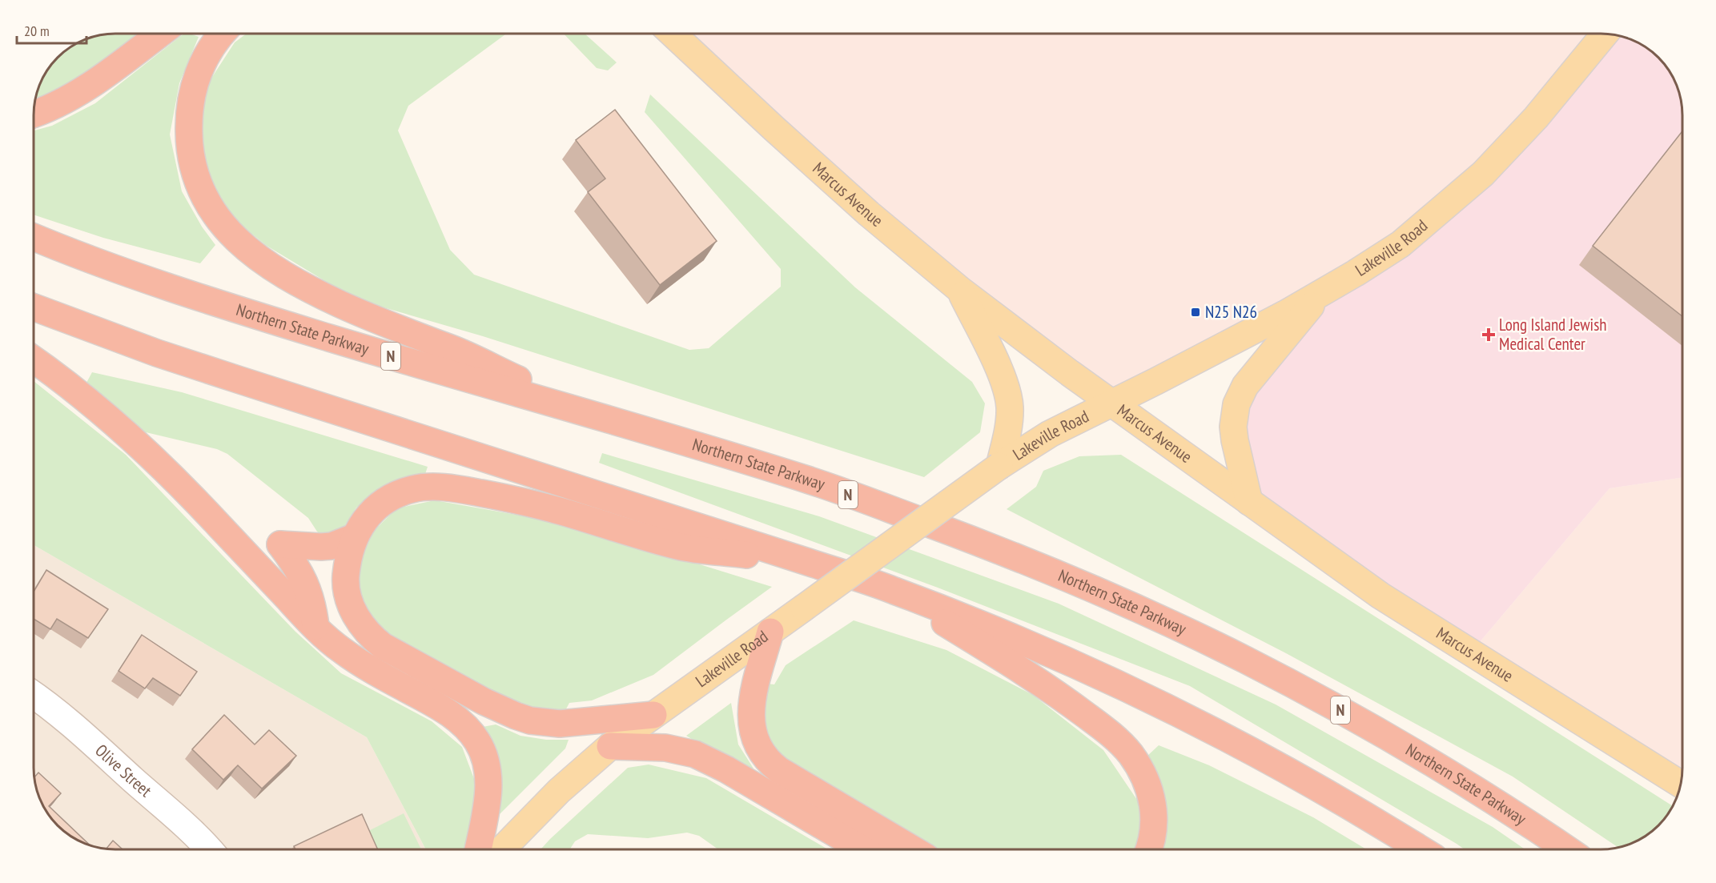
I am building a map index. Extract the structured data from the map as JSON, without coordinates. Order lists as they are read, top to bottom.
{
  "streets": {
    "highway": ["Northern State Parkway", "N"],
    "main road": ["Marcus Avenue", "Lakeville Road"],
    "street": ["Olive Street"]
  },
  "crossings": [
    ["Marcus Avenue", "Lakeville Road"]
  ],
  "places": {
    "transit": ["N25 N26"],
    "health": ["Long Island Jewish Medical Center"]
  },
  "scale_bar": "20 m"
}
